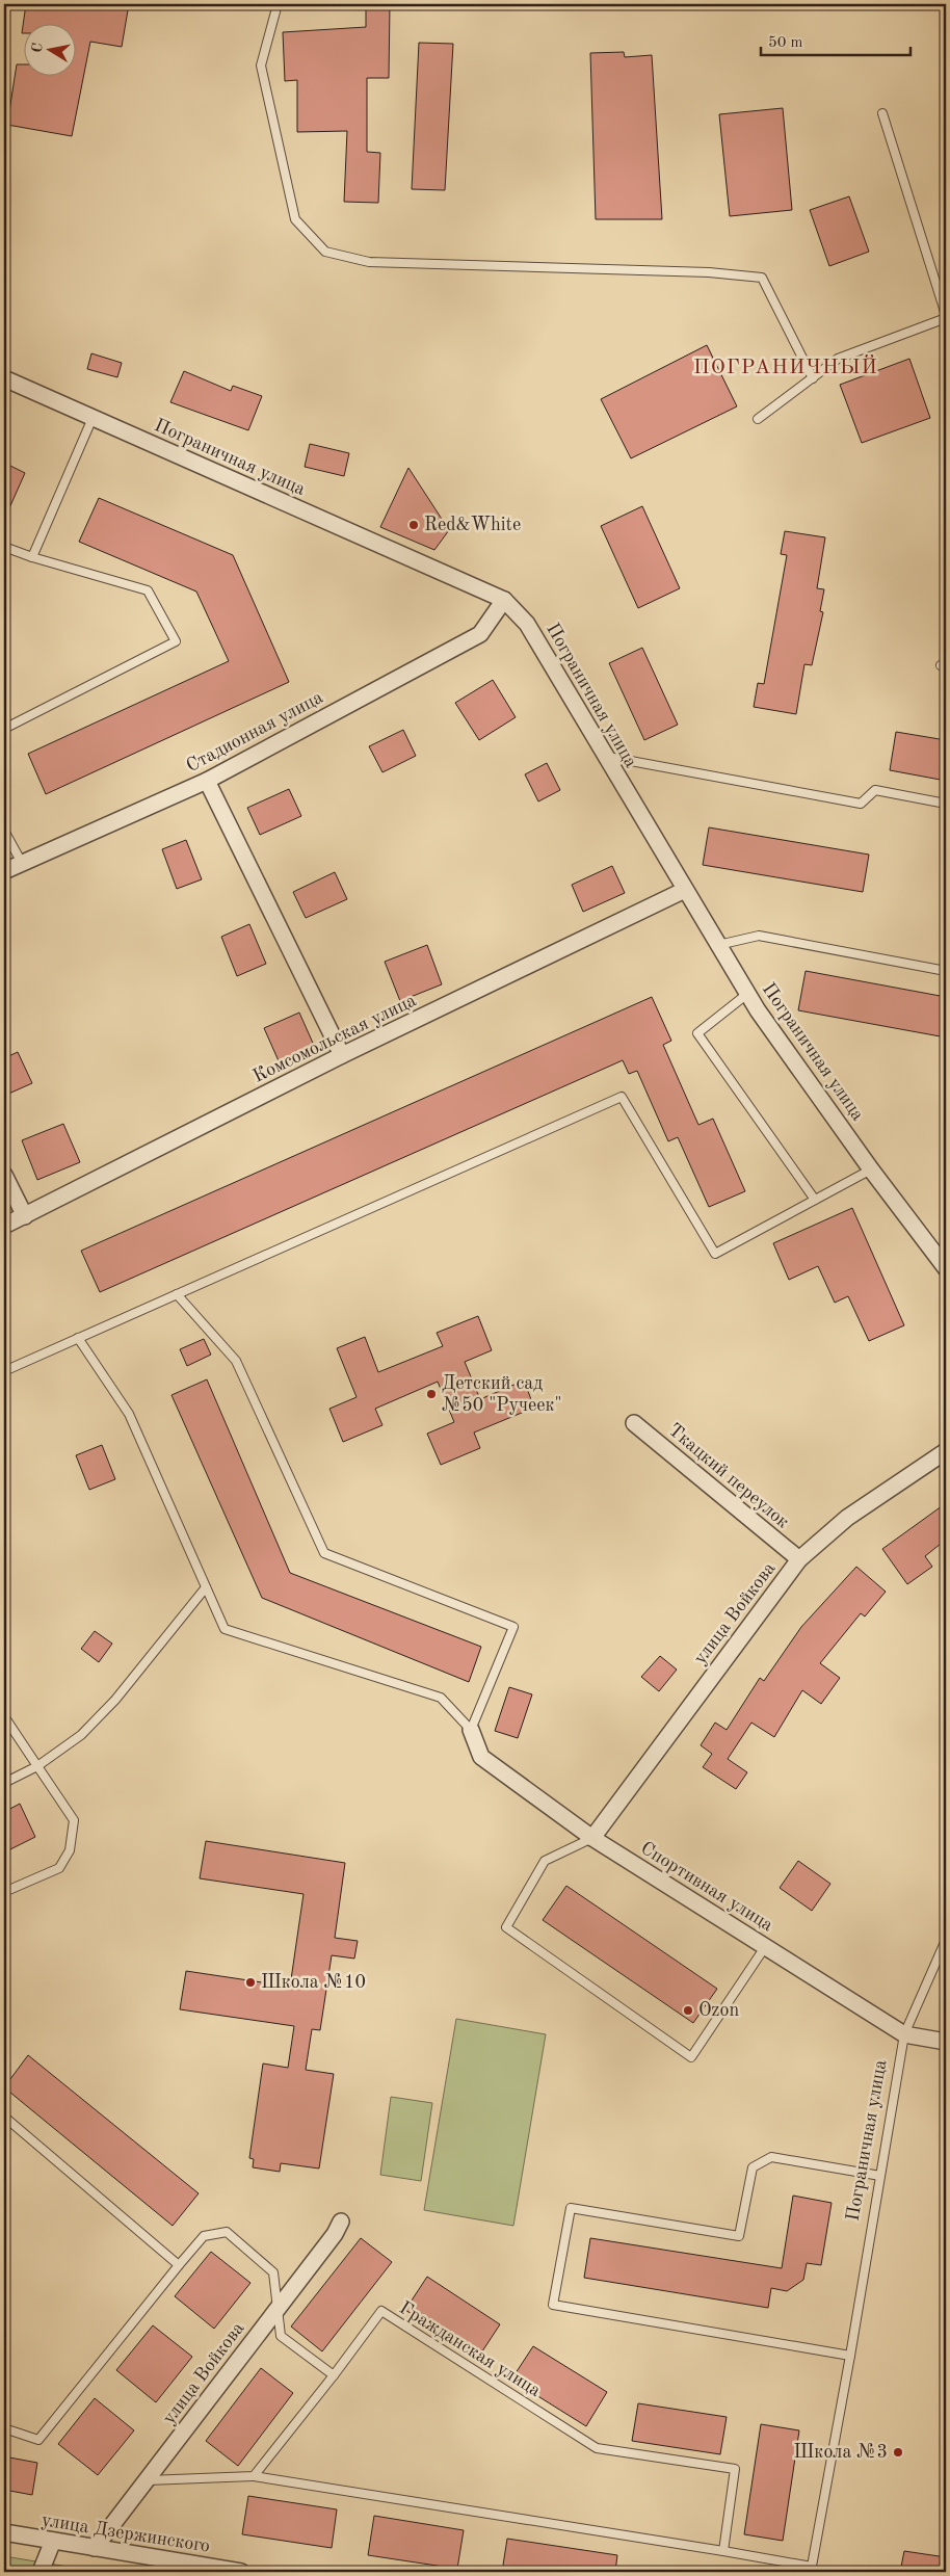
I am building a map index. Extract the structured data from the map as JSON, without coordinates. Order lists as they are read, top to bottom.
{
  "streets": {
    "street": [
      "Пограничная улица",
      "Стадионная улица",
      "Комсомольская улица",
      "Ткацкий переулок",
      "улица Войкова",
      "Спортивная улица",
      "улица Дзержинского"
    ],
    "lane": ["Гражданская улица"]
  },
  "crossings": [
    ["Пограничная улица", "Стадионная улица"],
    ["Пограничная улица", "Комсомольская улица"],
    ["Пограничная улица", "Спортивная улица"],
    ["Ткацкий переулок", "улица Войкова"],
    ["улица Войкова", "Спортивная улица"],
    ["улица Войкова", "улица Дзержинского"]
  ],
  "districts": ["ПОГРАНИЧНЫЙ"],
  "places": [
    "Red&White",
    "Детский сад №50 \"Ручеек\"",
    "Школа №10",
    "Ozon",
    "Школа №3"
  ],
  "scale_bar": "50 m",
  "north": "left"
}
